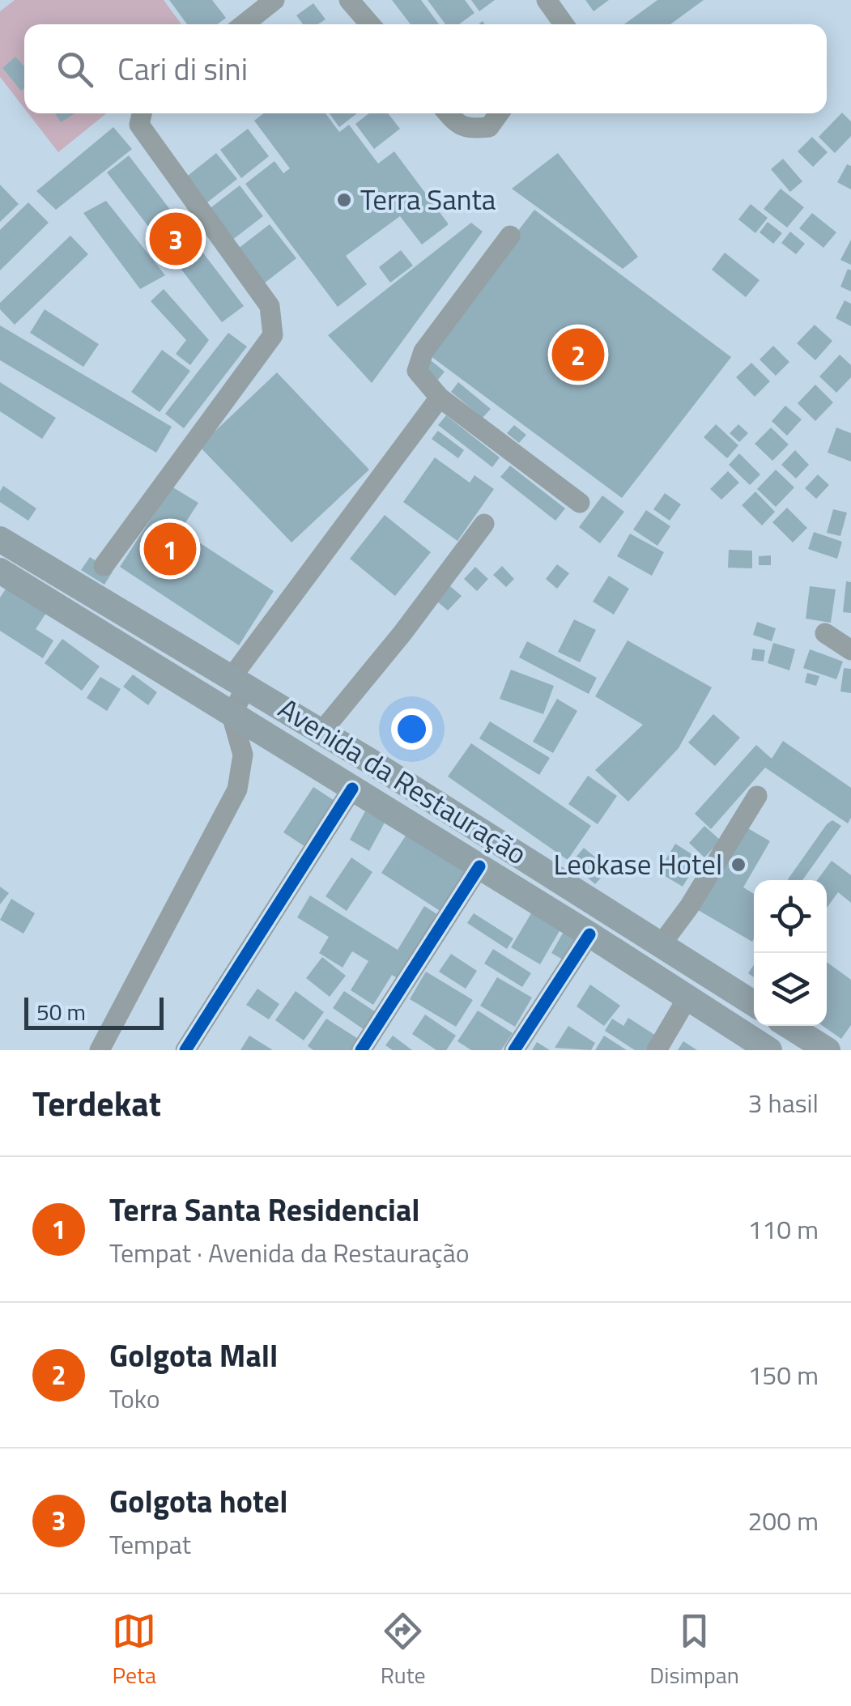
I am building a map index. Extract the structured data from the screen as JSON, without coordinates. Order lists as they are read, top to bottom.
{
  "streets": {
    "main road": ["Avenida da Restauração"]
  },
  "places": ["Terra Santa", "Leokase Hotel"],
  "scale_bar": "50 m",
  "page": {
    "search": "Cari di sini",
    "pins": ["3", "2", "1"],
    "scale": "50 m",
    "heading": ["Terdekat", "3 hasil"],
    "list": [
      {
        "mark": "1",
        "name": "Terra Santa Residencial",
        "note": "Tempat · Avenida da Restauração",
        "value": "110 m"
      },
      {
        "mark": "2",
        "name": "Golgota Mall",
        "note": "Toko",
        "value": "150 m"
      },
      {
        "mark": "3",
        "name": "Golgota hotel",
        "note": "Tempat",
        "value": "200 m"
      }
    ],
    "nav": ["Peta", "Rute", "Disimpan"]
  }
}
